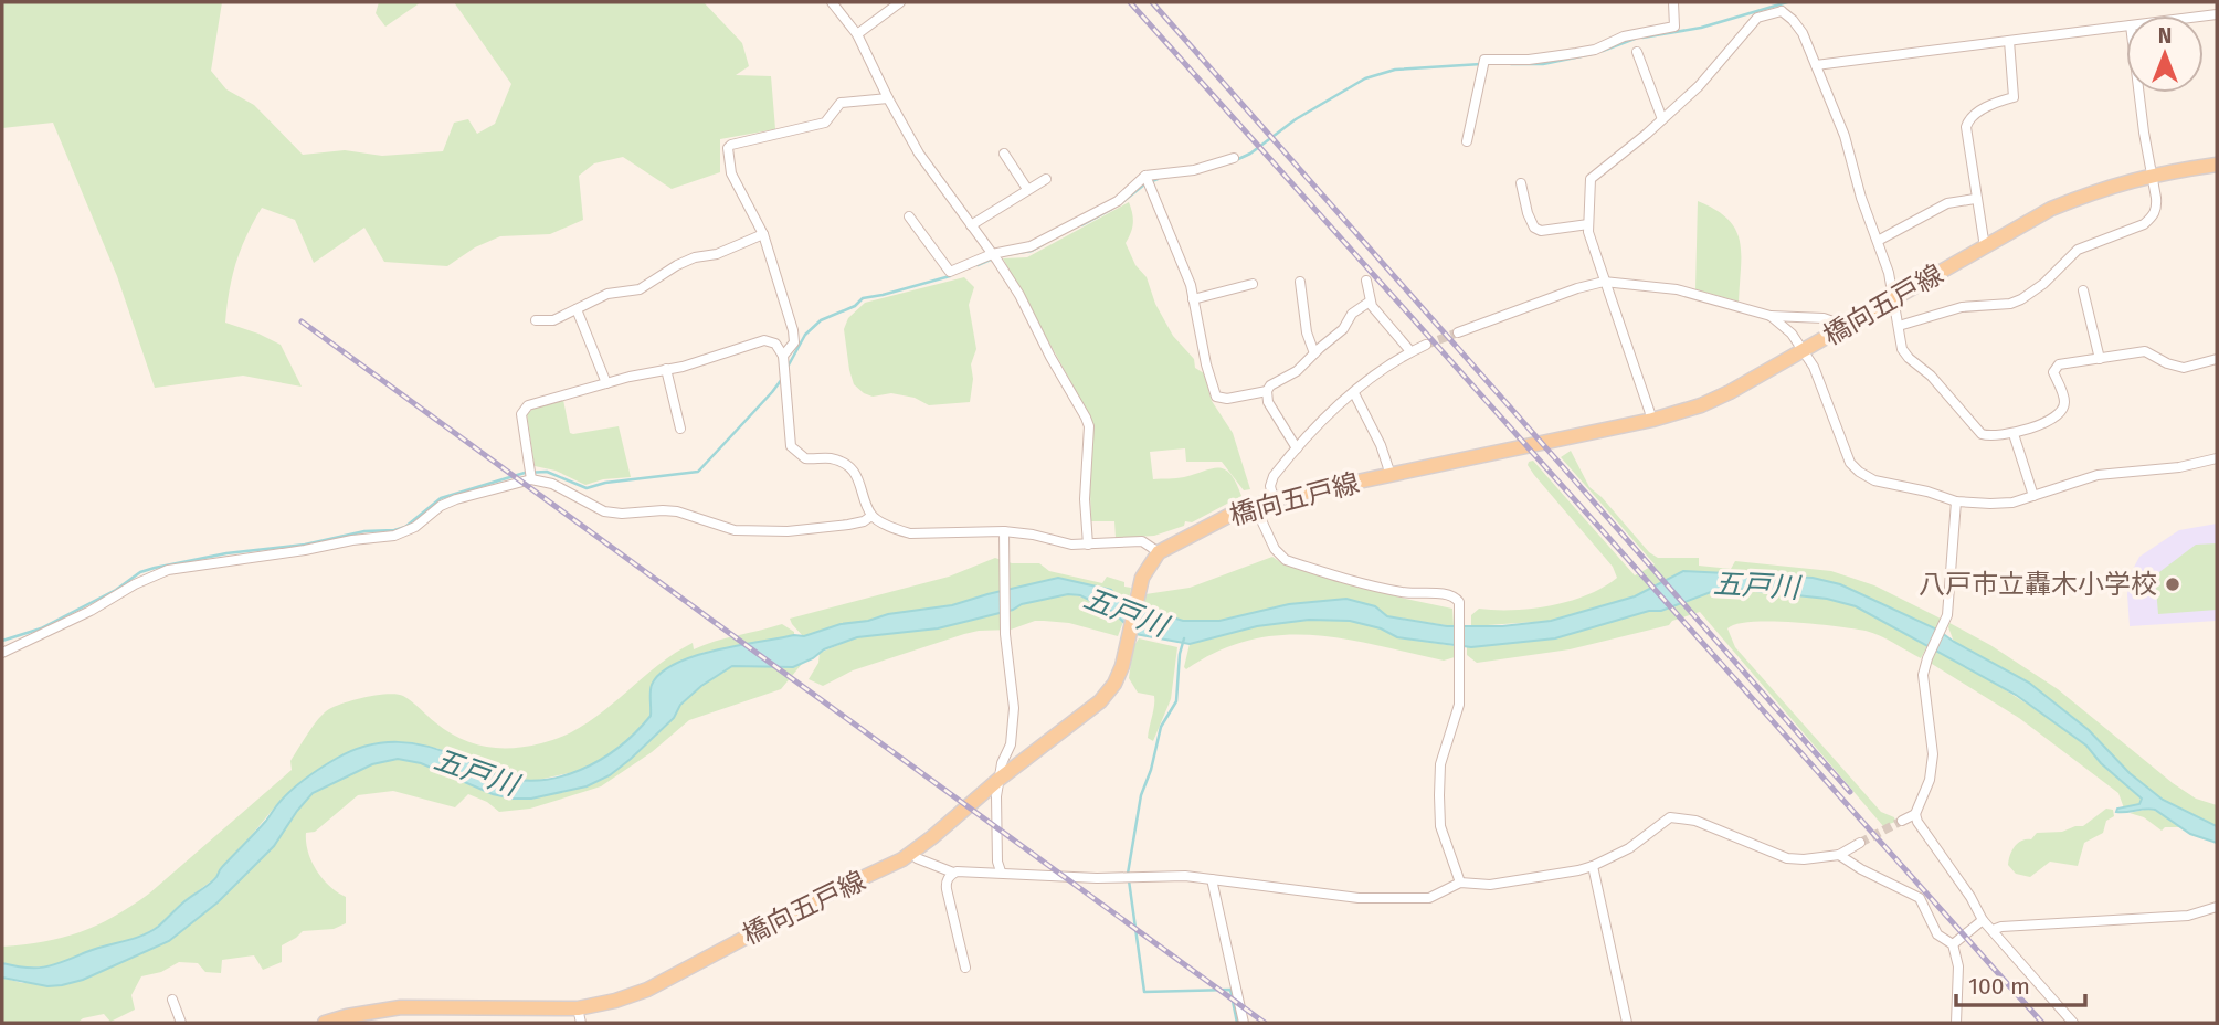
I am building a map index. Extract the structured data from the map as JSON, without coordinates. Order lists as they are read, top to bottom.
{
  "streets": {
    "main road": ["橋向五戸線"]
  },
  "water": ["五戸川"],
  "places": ["八戸市立轟木小学校"],
  "scale_bar": "100 m",
  "north": "top"
}
